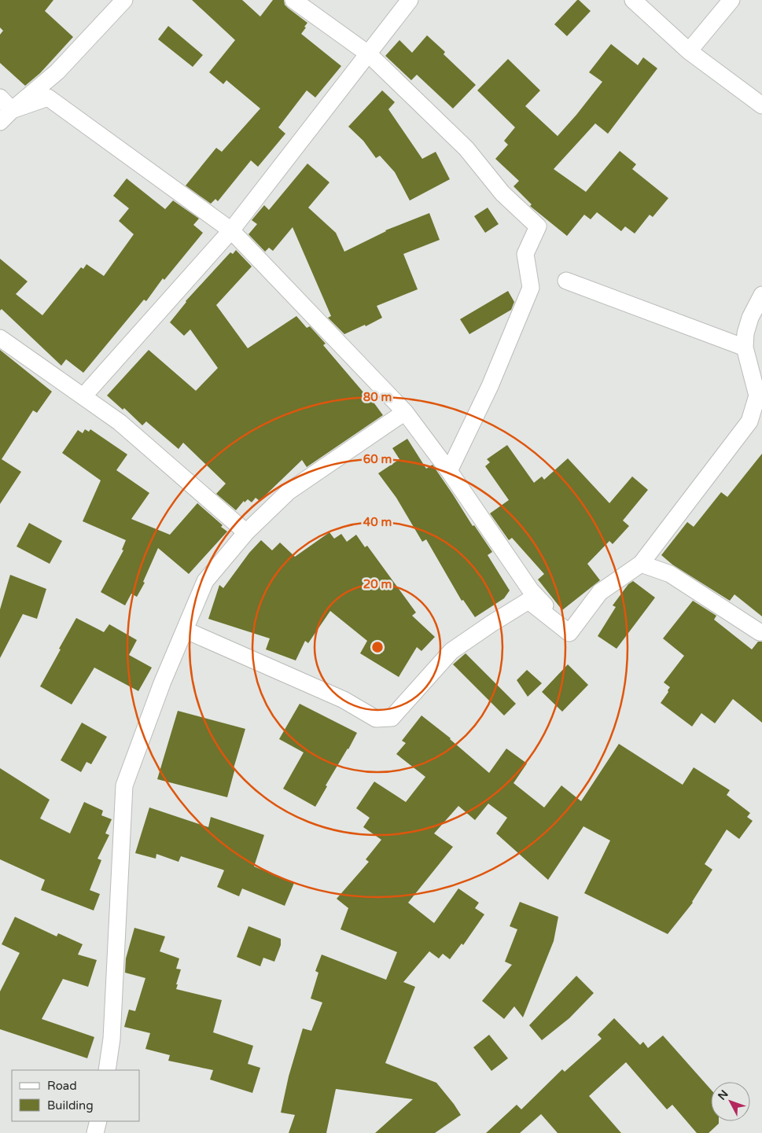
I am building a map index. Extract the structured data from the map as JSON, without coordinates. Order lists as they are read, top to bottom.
{
  "legend": ["Road", "Building"],
  "north": "top left",
  "rings": [
    "80 m",
    "60 m",
    "40 m",
    "20 m"
  ]
}
